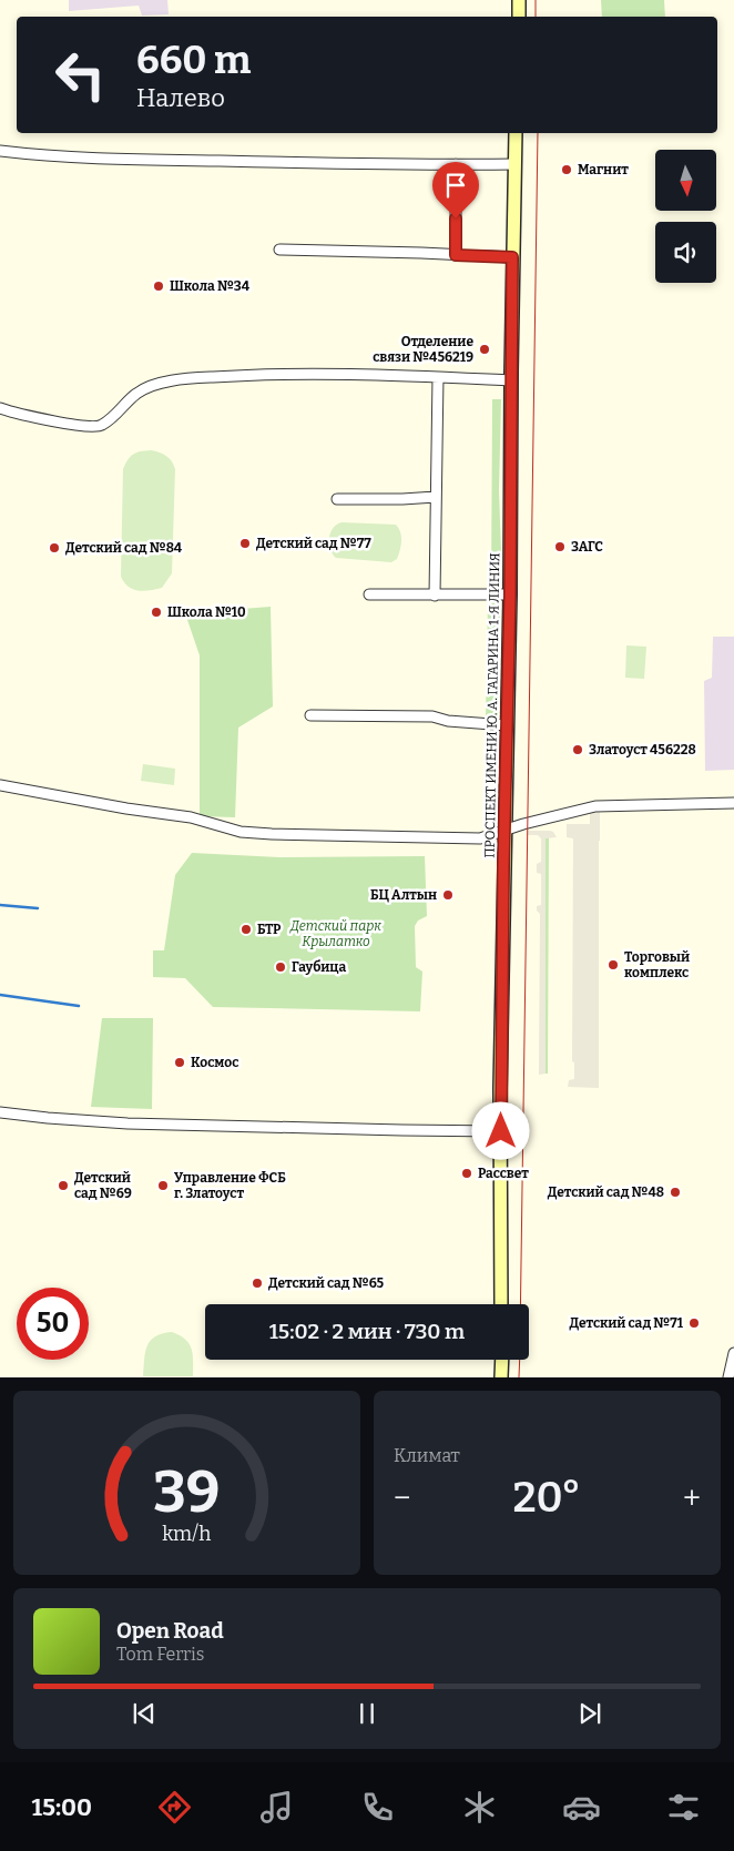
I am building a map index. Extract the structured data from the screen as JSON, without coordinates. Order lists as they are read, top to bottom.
{
  "streets": {
    "main road": ["ПРОСПЕКТ ИМЕНИ Ю. А. ГАГАРИНА 1-Я ЛИНИЯ"]
  },
  "parks": ["Детский парк Крылатко"],
  "places": [
    "Магнит",
    "Школа №34",
    "Отделение связи №456219",
    "Детский сад №77",
    "ЗАГС",
    "Детский сад №84",
    "Школа №10",
    "Златоуст 456228",
    "БЦ Алтын",
    "БТР",
    "Торговый комплекс",
    "Гаубица",
    "Космос",
    "Рассвет",
    "Детский сад №69",
    "Управление ФСБ г. Златоуст",
    "Детский сад №48",
    "Детский сад №65",
    "Детский сад №71"
  ],
  "north": "bottom",
  "page": {
    "turn": ["660 m", "Налево"],
    "limit": "50",
    "trip": "15:02 · 2 мин · 730 m",
    "tile": "Климат",
    "heat": ["−", "20°", "+"],
    "song": ["Open Road", "Tom Ferris"],
    "tabs": "15:00",
    "gauge": ["39", "km/h"]
  }
}
